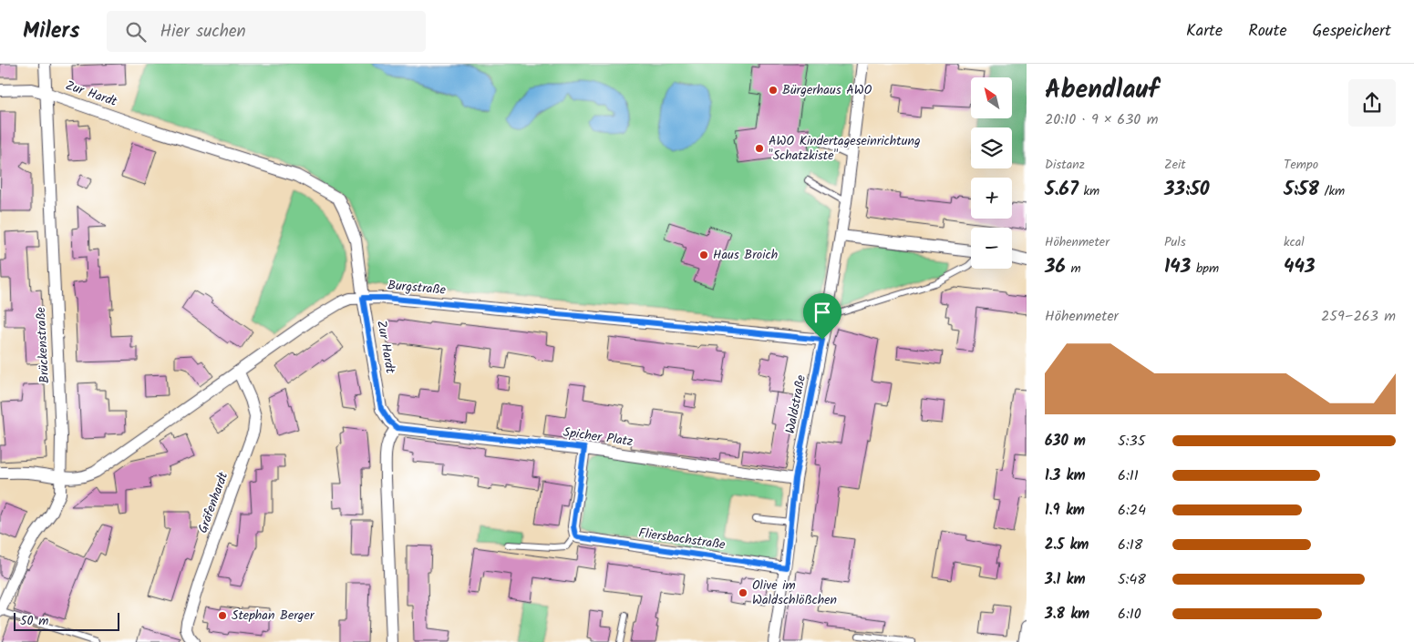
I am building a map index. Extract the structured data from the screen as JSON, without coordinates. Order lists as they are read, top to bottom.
{
  "streets": {
    "street": [
      "Zur Hardt",
      "Burgstraße",
      "Brückenstraße",
      "Waldstraße",
      "Spicher Platz",
      "Gräfenhardt",
      "Fliersbachstraße"
    ]
  },
  "crossings": [
    ["Zur Hardt", "Burgstraße"],
    ["Zur Hardt", "Brückenstraße"],
    ["Zur Hardt", "Spicher Platz"],
    ["Burgstraße", "Brückenstraße"],
    ["Burgstraße", "Waldstraße"],
    ["Burgstraße", "Gräfenhardt"],
    ["Waldstraße", "Spicher Platz"],
    ["Waldstraße", "Fliersbachstraße"]
  ],
  "places": [
    "Bürgerhaus AWO",
    "AWO Kindertageseinrichtung \"Schatzkiste\"",
    "Haus Broich",
    "Olive im Waldschlößchen",
    "Stephan Berger"
  ],
  "scale_bar": "50 m",
  "north": "top left",
  "page": {
    "header": "Milers",
    "search": "Hier suchen",
    "nav": ["Karte", "Route", "Gespeichert"],
    "heading": ["Abendlauf", "20:10 · 9 × 630 m"],
    "map_buttons": ["+", "−"],
    "stats": [
      ["Distanz", "5.67 km"],
      ["Zeit", "33:50"],
      ["Tempo", "5:58 /km"],
      ["Höhenmeter", "36 m"],
      ["Puls", "143 bpm"],
      ["kcal", "443"]
    ],
    "chart": ["Höhenmeter", "259–263 m"],
    "list": [
      {
        "name": "630 m",
        "note": "5:35"
      },
      {
        "name": "1.3 km",
        "note": "6:11"
      },
      {
        "name": "1.9 km",
        "note": "6:24"
      },
      {
        "name": "2.5 km",
        "note": "6:18"
      },
      {
        "name": "3.1 km",
        "note": "5:48"
      },
      {
        "name": "3.8 km",
        "note": "6:10"
      }
    ],
    "scale": "50 m"
  }
}
